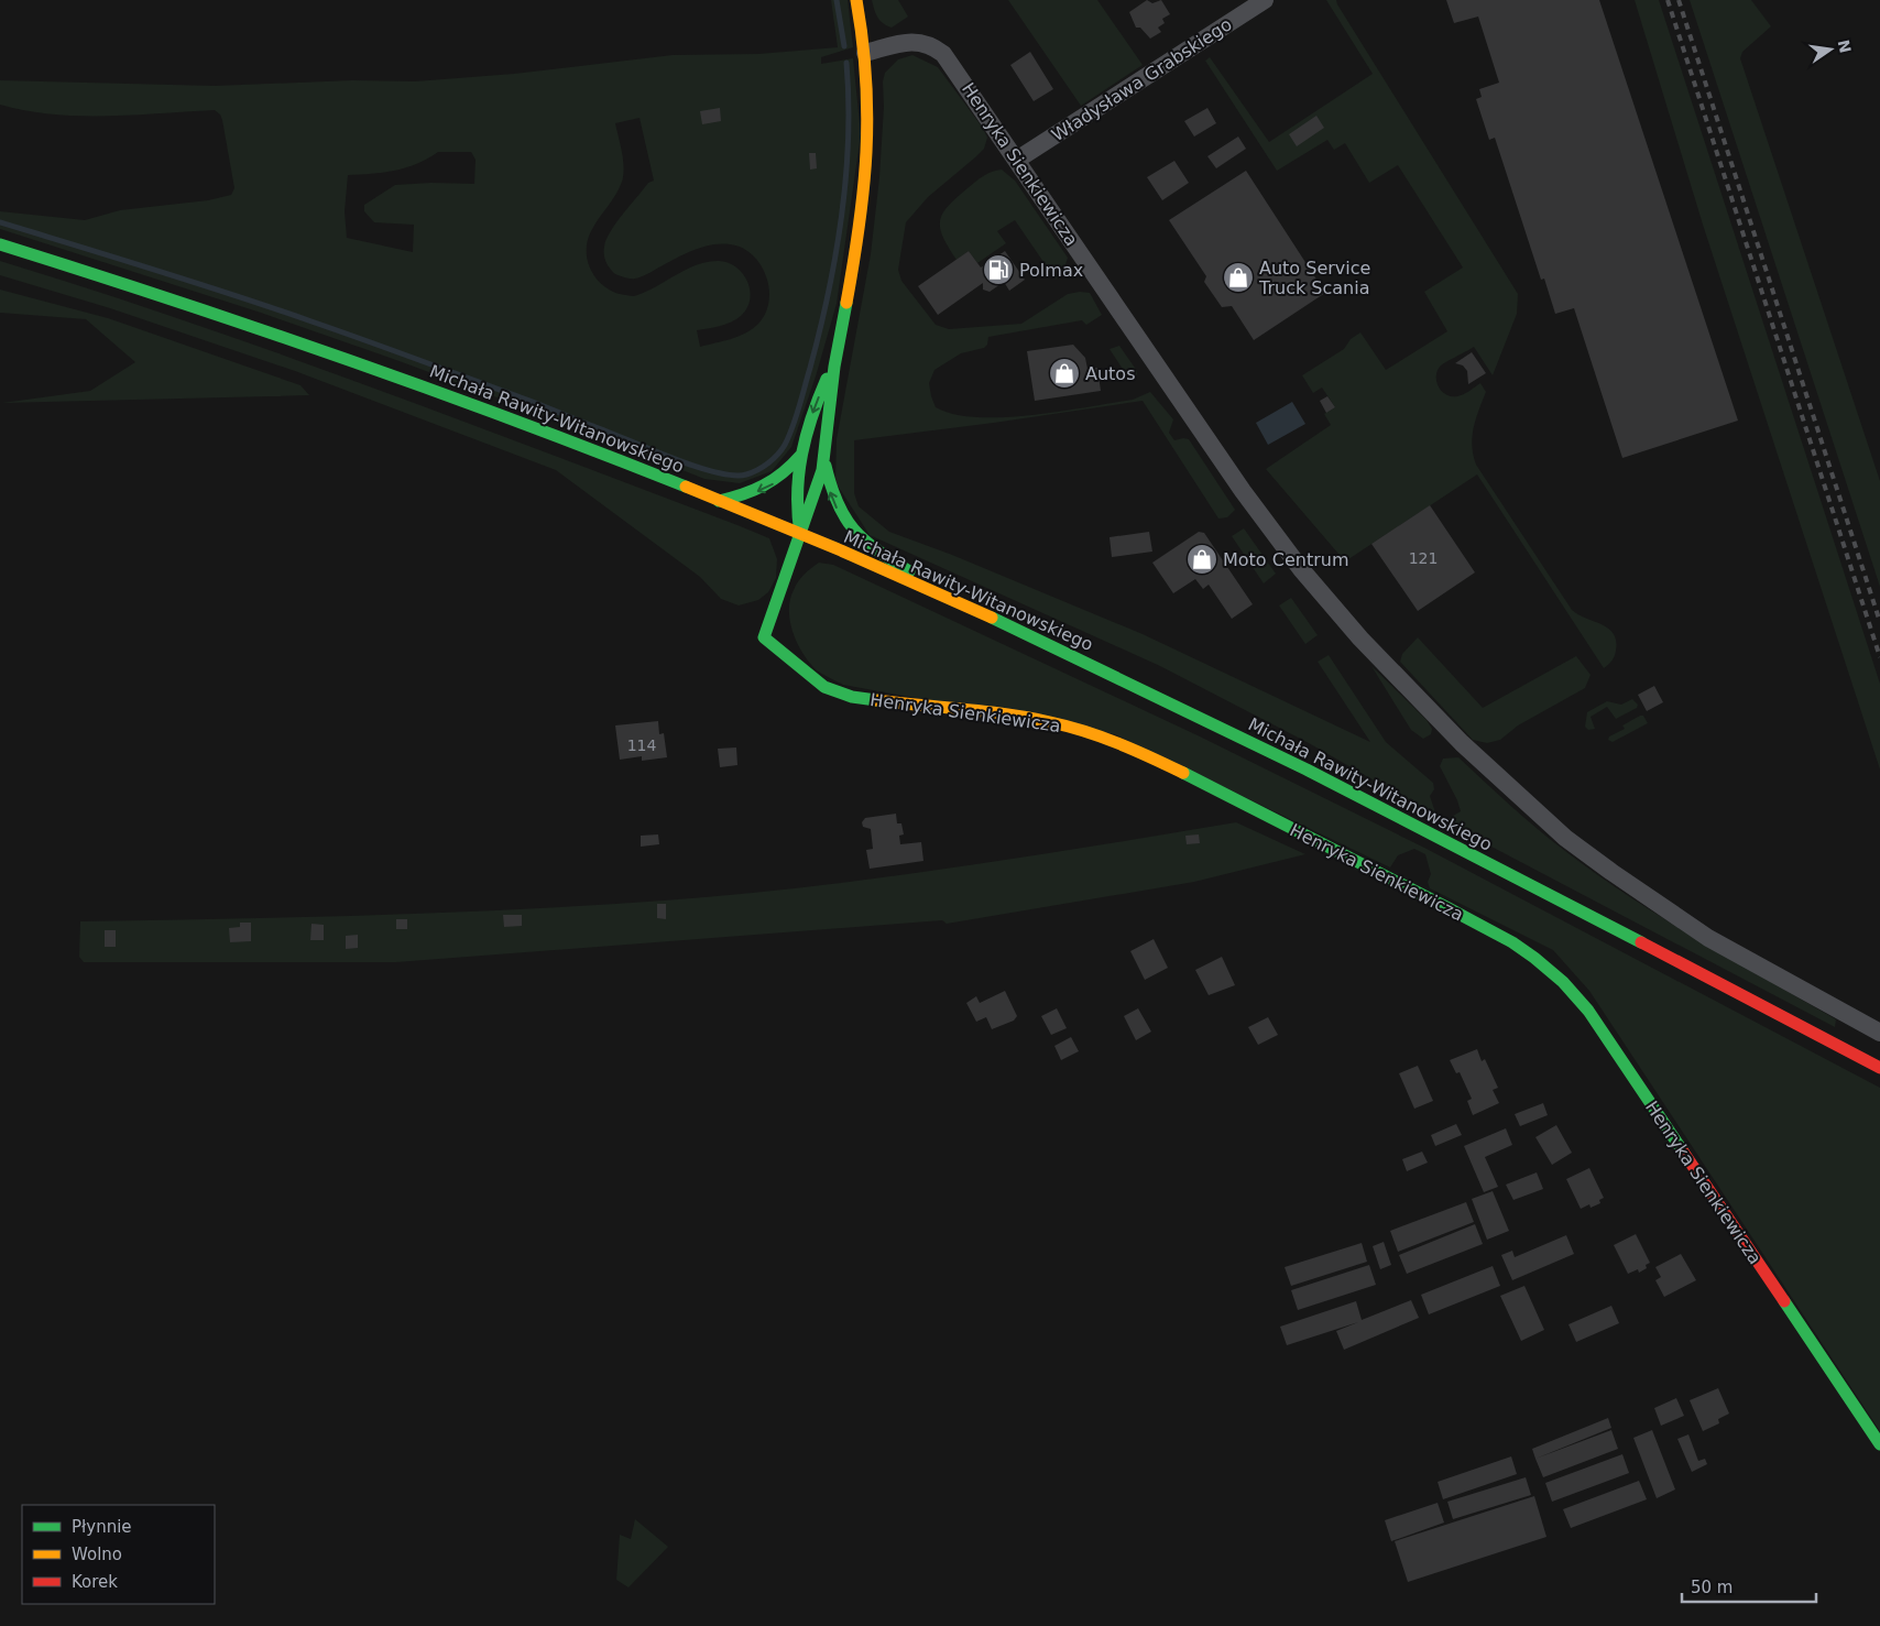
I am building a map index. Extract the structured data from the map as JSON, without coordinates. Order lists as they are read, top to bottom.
{
  "streets": {
    "street": ["Władysława Grabskiego", "Henryka Sienkiewicza", "Michała Rawity-Witanowskiego"]
  },
  "crossings": [
    ["Władysława Grabskiego", "Henryka Sienkiewicza"],
    ["Henryka Sienkiewicza", "Michała Rawity-Witanowskiego"]
  ],
  "places": {
    "fuel station": ["Polmax"],
    "shop": ["Auto Service Truck Scania", "Autos", "Moto Centrum"]
  },
  "house_numbers": ["121", "114"],
  "legend": ["Płynnie", "Wolno", "Korek"],
  "scale_bar": "50 m",
  "north": "right"
}
